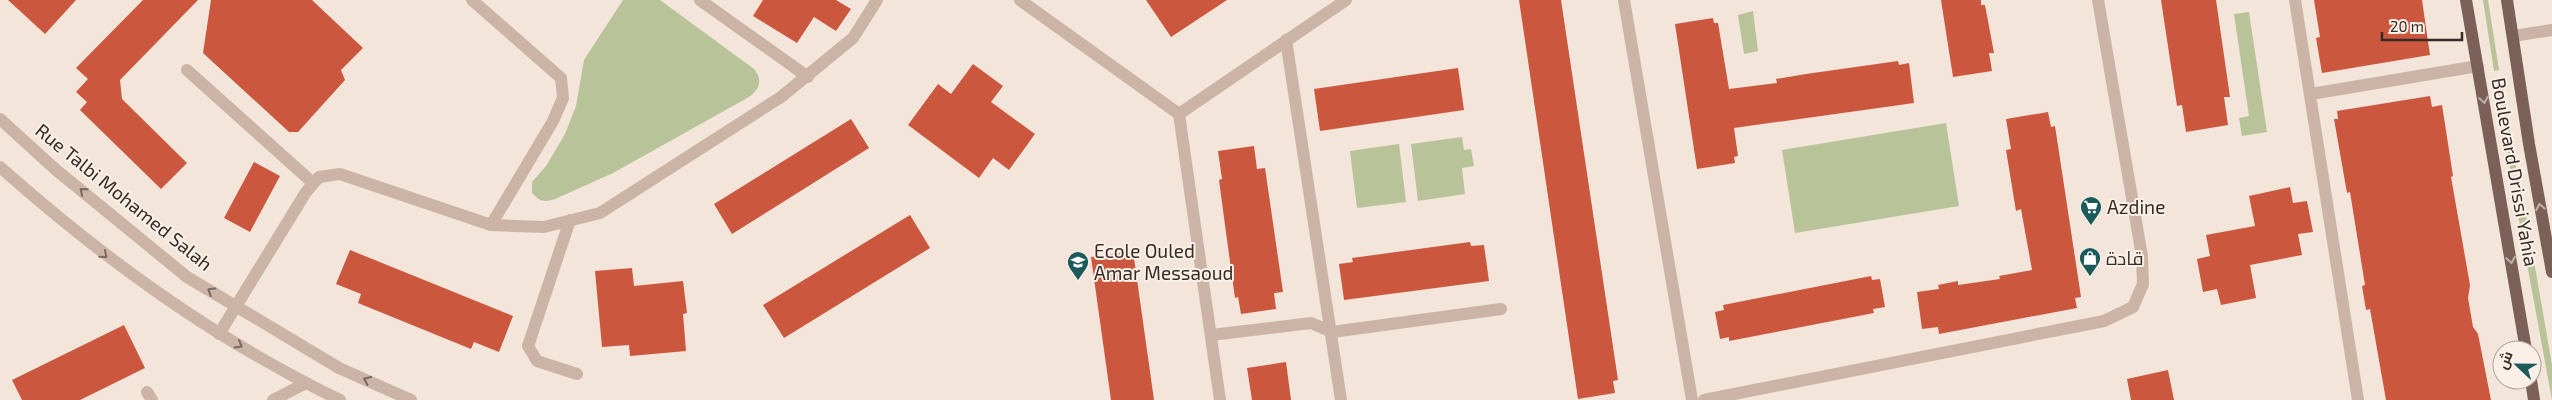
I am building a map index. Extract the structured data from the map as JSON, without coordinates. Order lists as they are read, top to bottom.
{
  "streets": {
    "main road": ["Boulevard Drissi Yahia"],
    "street": ["Rue Talbi Mohamed Salah"]
  },
  "places": {
    "supermarket": ["Azdine"],
    "shop": ["قادة"],
    "school or university": ["Ecole Ouled Amar Messaoud"]
  },
  "scale_bar": "20 m",
  "north": "left"
}
